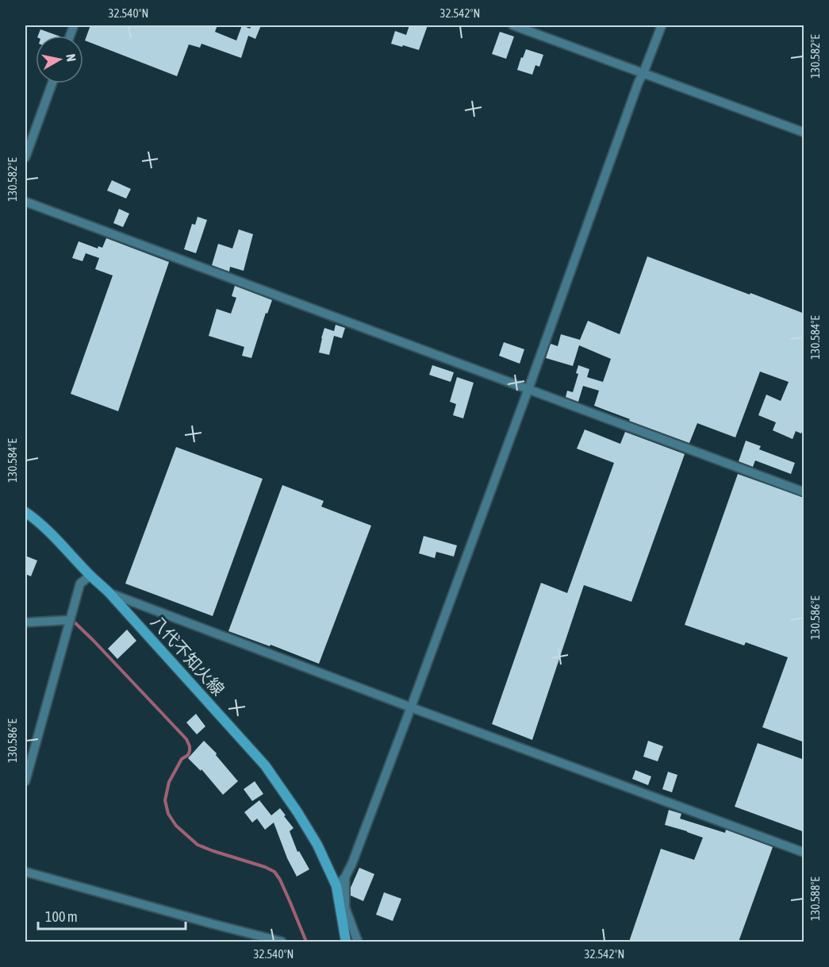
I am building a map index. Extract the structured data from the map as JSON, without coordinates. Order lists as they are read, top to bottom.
{
  "streets": {
    "main road": ["八代不知火線"]
  },
  "scale_bar": "100 m",
  "north": "right",
  "coordinates": [
    "32.540°N",
    "32.542°N",
    "130.582°E",
    "130.584°E",
    "130.586°E",
    "130.588°E"
  ]
}
